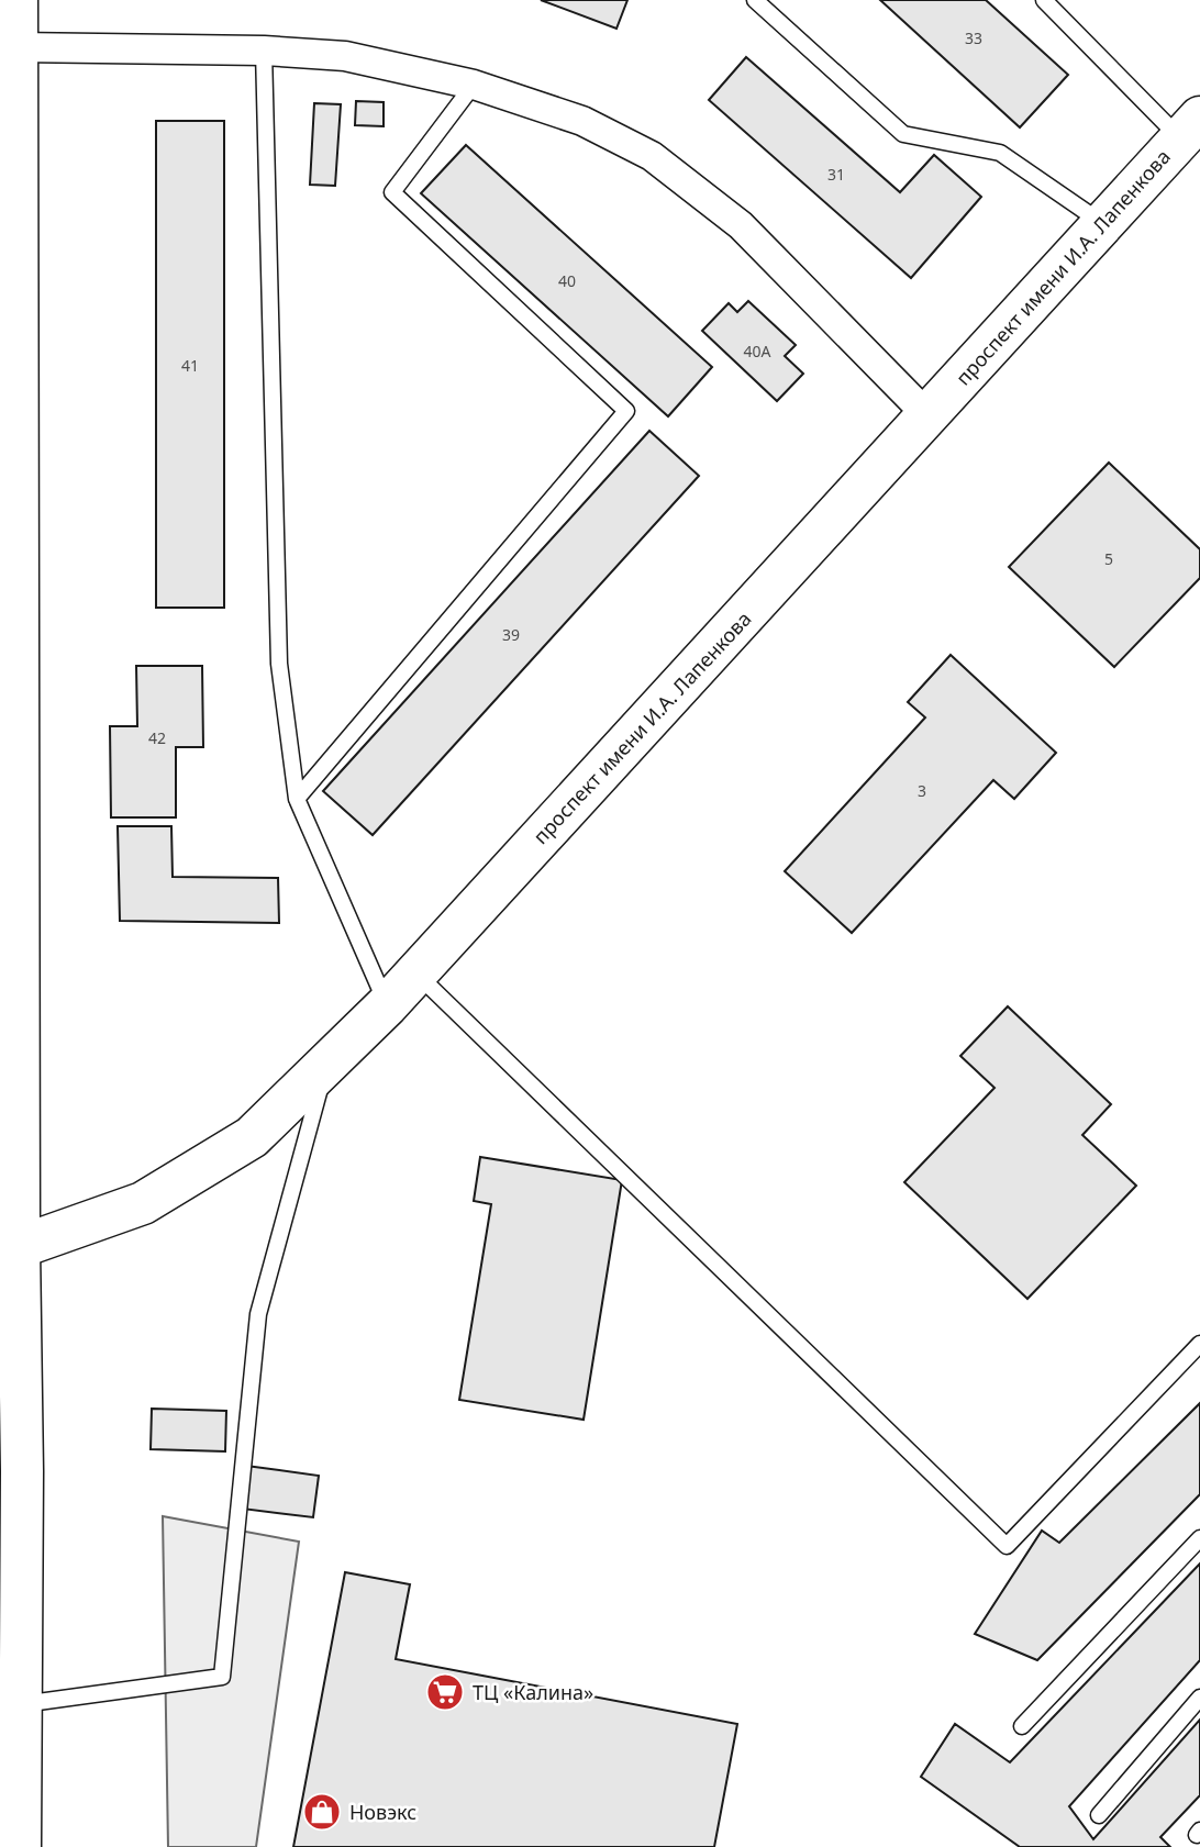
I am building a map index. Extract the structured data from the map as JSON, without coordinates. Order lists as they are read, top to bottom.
{
  "streets": {
    "main road": ["проспект имени И.А. Лапенкова"]
  },
  "places": {
    "supermarket": ["ТЦ «Калина»"],
    "shop": ["Новэкс"]
  },
  "house_numbers": [
    "33",
    "31",
    "40",
    "40А",
    "41",
    "5",
    "39",
    "42",
    "3"
  ]
}
